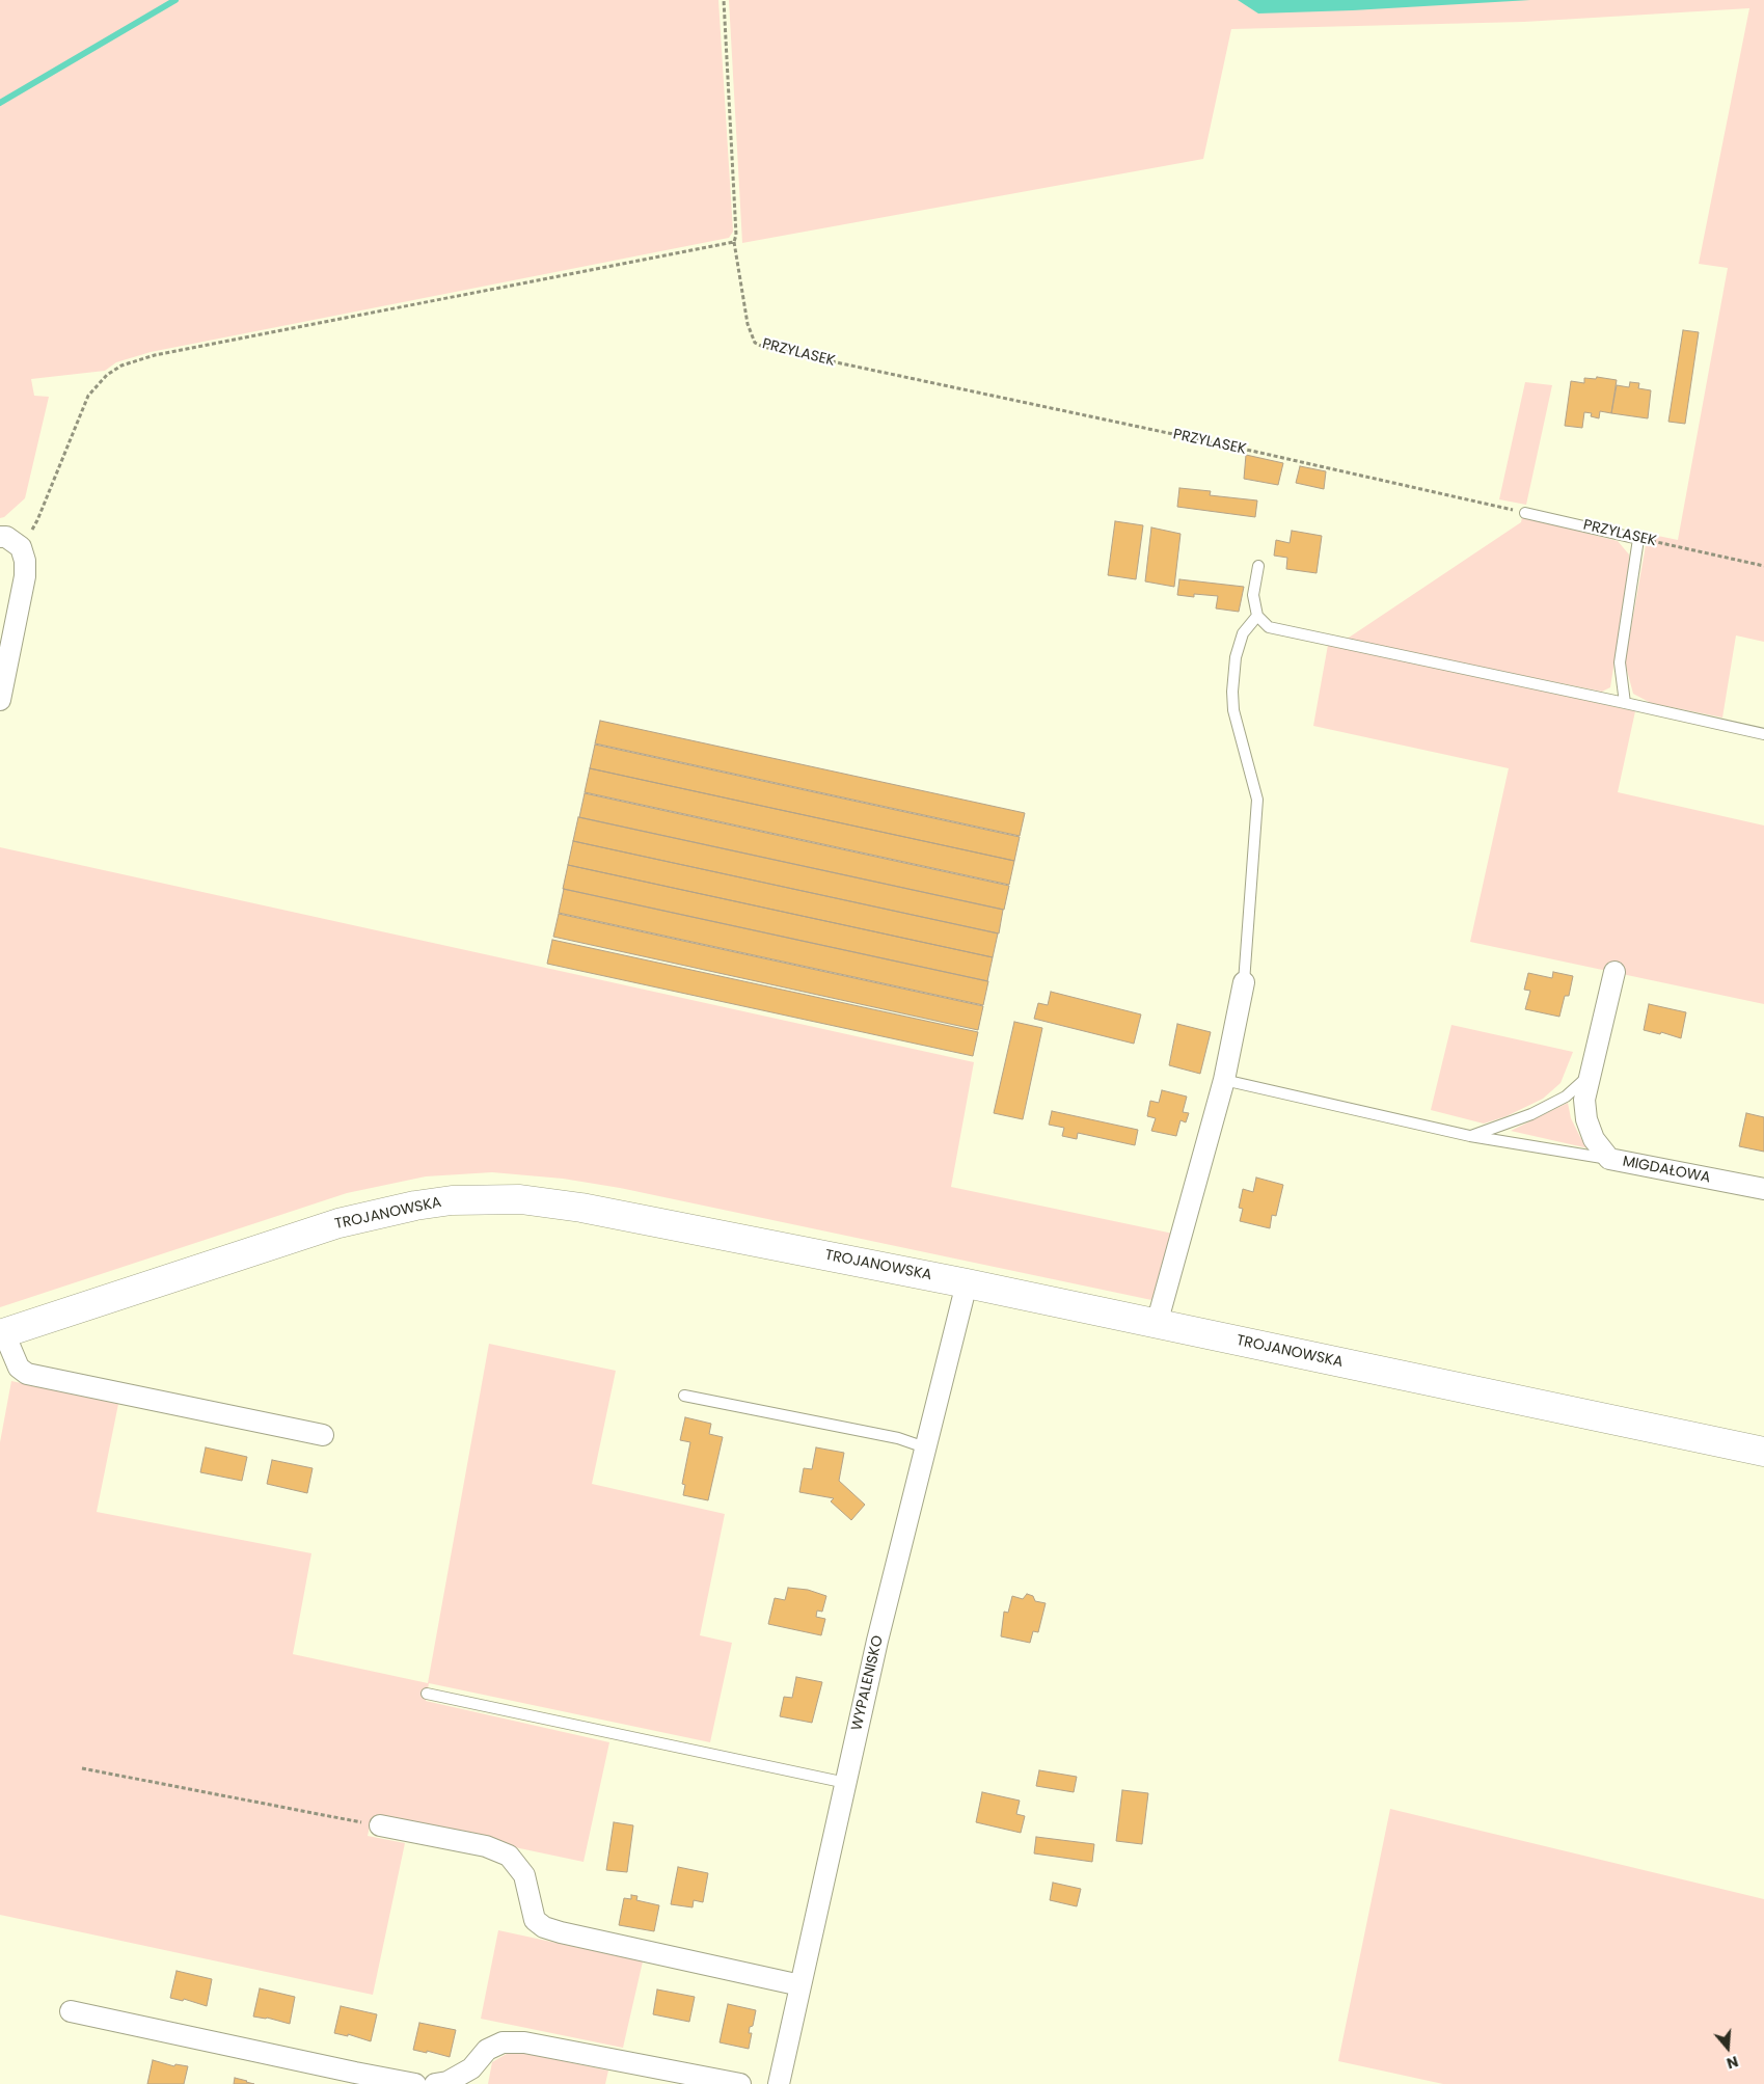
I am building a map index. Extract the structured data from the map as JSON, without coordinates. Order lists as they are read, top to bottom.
{
  "streets": {
    "street": ["MIGDAŁOWA", "TROJANOWSKA", "WYPALENISKO"],
    "lane": ["PRZYLASEK"]
  },
  "crossings": [
    ["TROJANOWSKA", "WYPALENISKO"]
  ],
  "north": "bottom"
}
